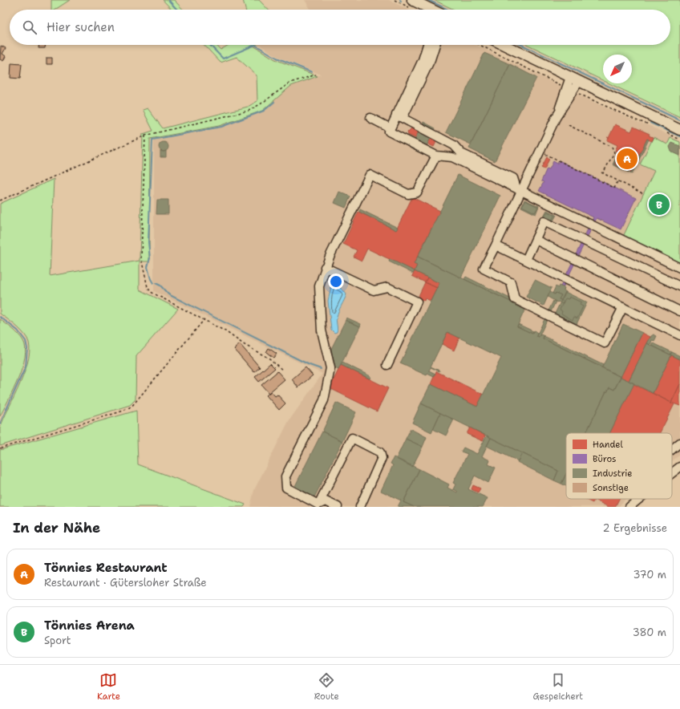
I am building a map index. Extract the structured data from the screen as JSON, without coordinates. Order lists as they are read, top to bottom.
{
  "legend": [
    "Handel",
    "Büros",
    "Industrie",
    "Sonstige"
  ],
  "north": "bottom left",
  "page": {
    "search": "Hier suchen",
    "pins": ["A", "B"],
    "heading": ["In der Nähe", "2 Ergebnisse"],
    "list": [
      {
        "mark": "A",
        "name": "Tönnies Restaurant",
        "note": "Restaurant · Gütersloher Straße",
        "value": "370 m"
      },
      {
        "mark": "B",
        "name": "Tönnies Arena",
        "note": "Sport",
        "value": "380 m"
      }
    ],
    "nav": ["Karte", "Route", "Gespeichert"]
  }
}
